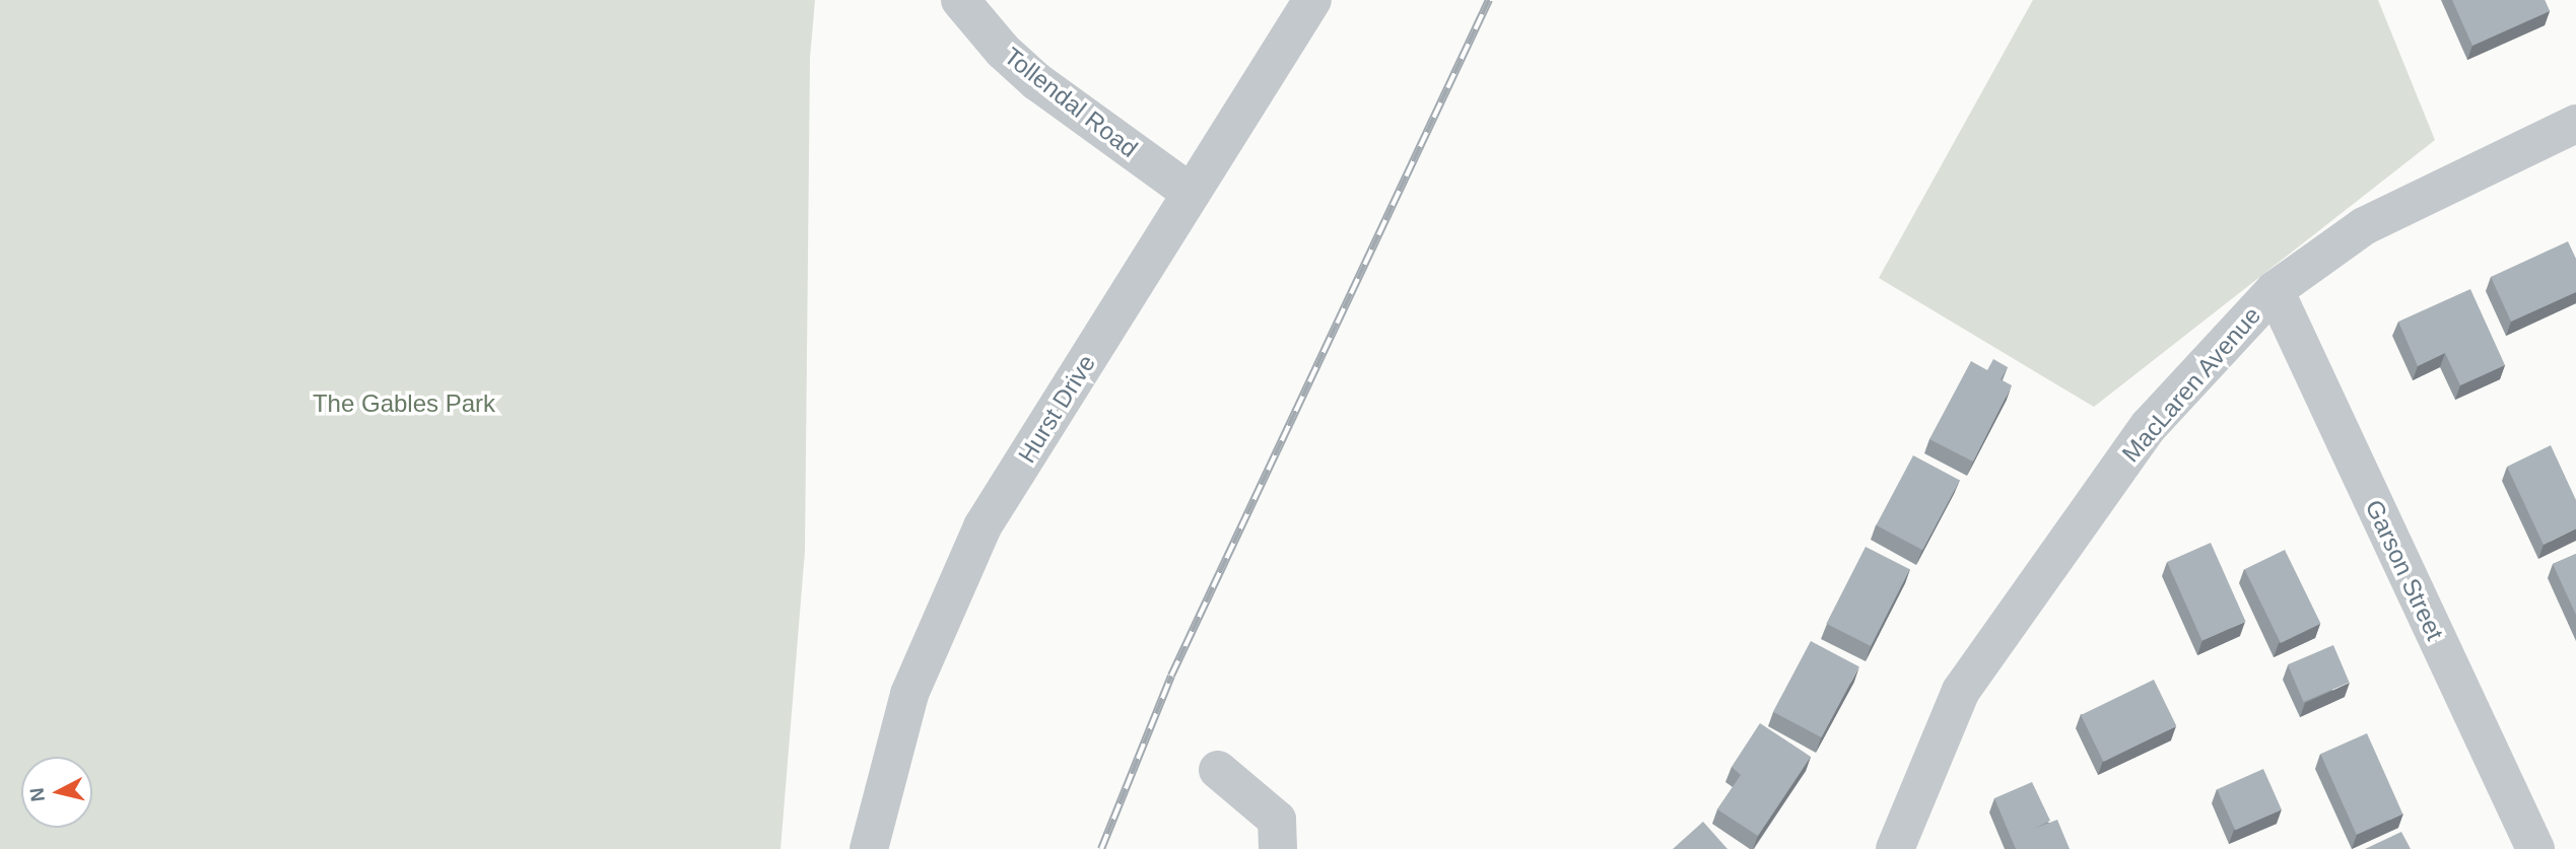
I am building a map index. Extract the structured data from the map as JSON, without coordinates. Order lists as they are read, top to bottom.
{
  "streets": {
    "street": [
      "Tollendal Road",
      "MacLaren Avenue",
      "Hurst Drive",
      "Garson Street"
    ]
  },
  "crossings": [
    ["Tollendal Road", "Hurst Drive"],
    ["MacLaren Avenue", "Garson Street"]
  ],
  "parks": ["The Gables Park"],
  "north": "left"
}
